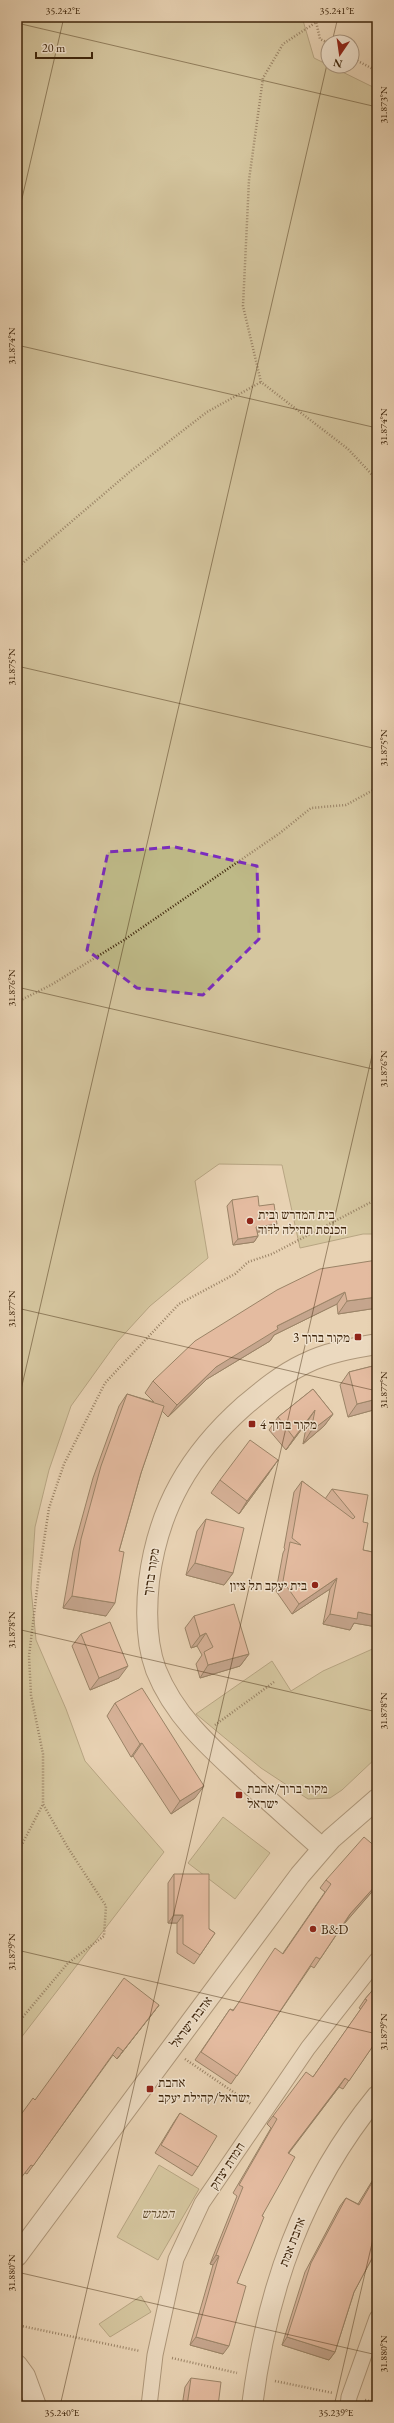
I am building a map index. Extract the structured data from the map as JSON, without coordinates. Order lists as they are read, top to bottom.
{
  "streets": {
    "street": [
      "מקור ברוך",
      "אהבת ישראל",
      "חמדת יצחק",
      "אהבת אמת"
    ]
  },
  "crossings": [
    ["מקור ברוך", "אהבת ישראל"]
  ],
  "parks": ["המגרש"],
  "places": {
    "other": ["בית המדרש ובית הכנסת תהילה לדוד", "בית יעקב תל ציון", "B&D"],
    "transit": [
      "מקור ברוך 3",
      "מקור ברוך 4",
      "מקור ברוך/אהבת ישראל",
      "אהבת ישראל/קהילת יעקב"
    ]
  },
  "scale_bar": "20 m",
  "north": "bottom",
  "coordinates": [
    "35.242°E",
    "35.241°E",
    "31.873°N",
    "31.874°N",
    "31.875°N",
    "31.876°N",
    "31.877°N",
    "31.878°N",
    "31.879°N",
    "31.880°N",
    "35.240°E",
    "35.239°E"
  ]
}
